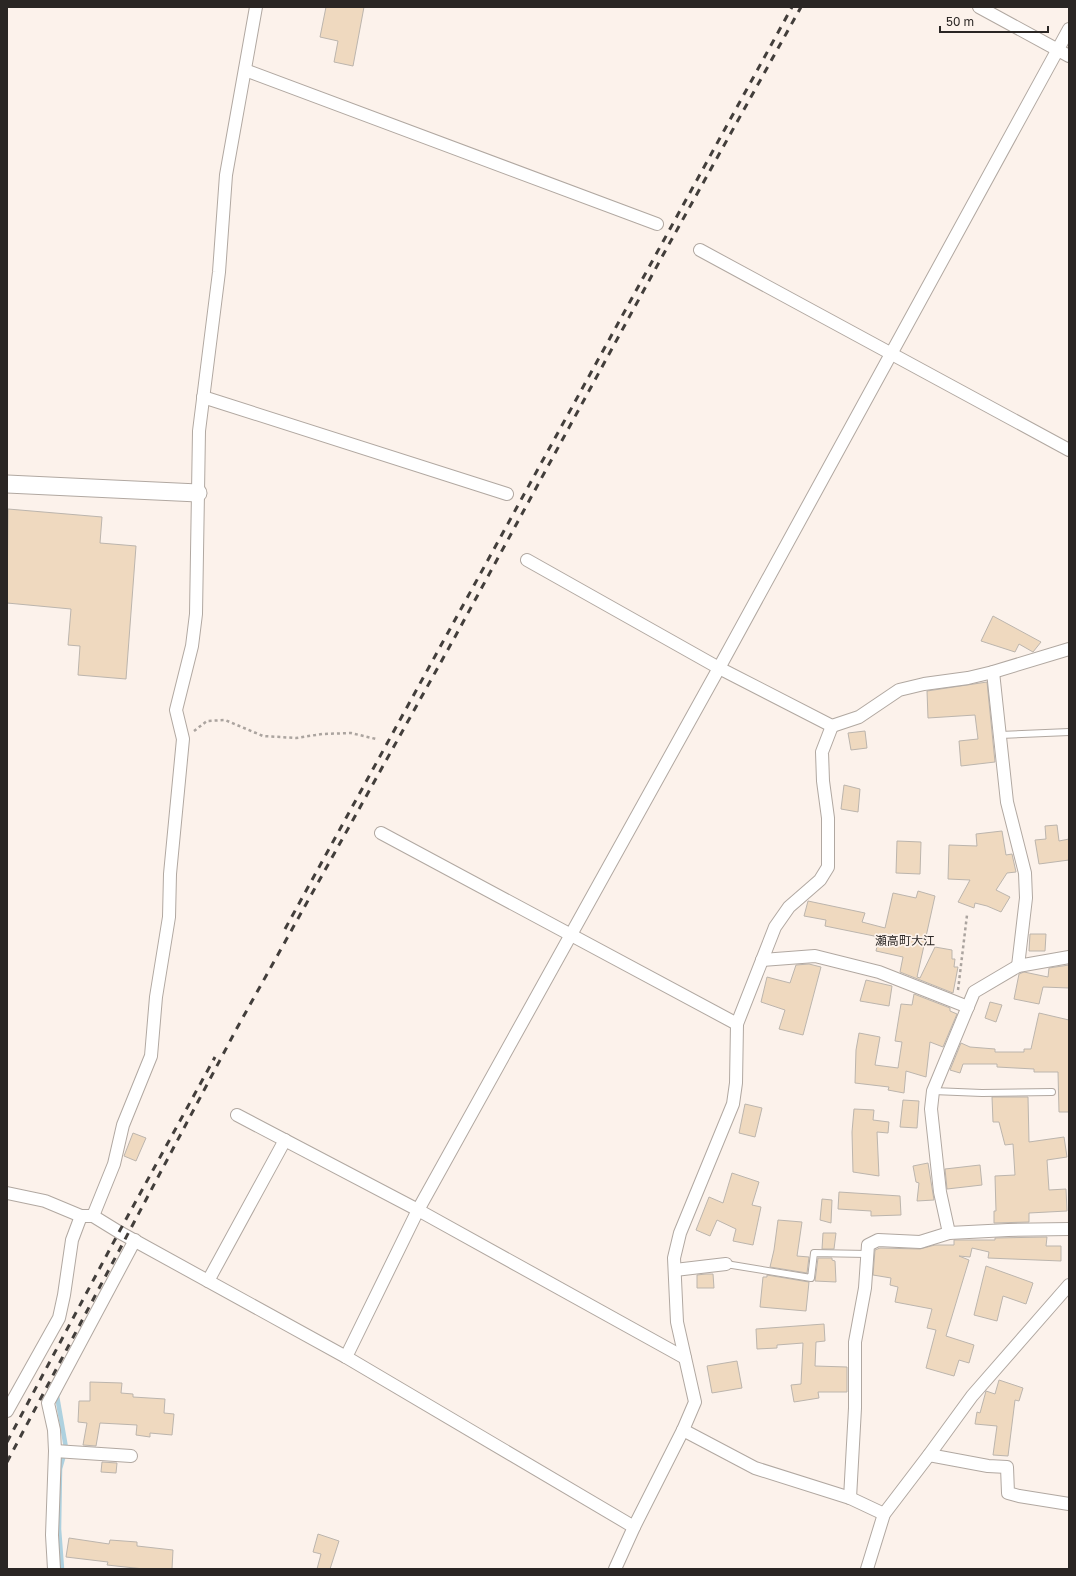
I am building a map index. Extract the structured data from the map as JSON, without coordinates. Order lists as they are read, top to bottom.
{
  "districts": ["瀬高町大江"],
  "scale_bar": "50 m"
}
